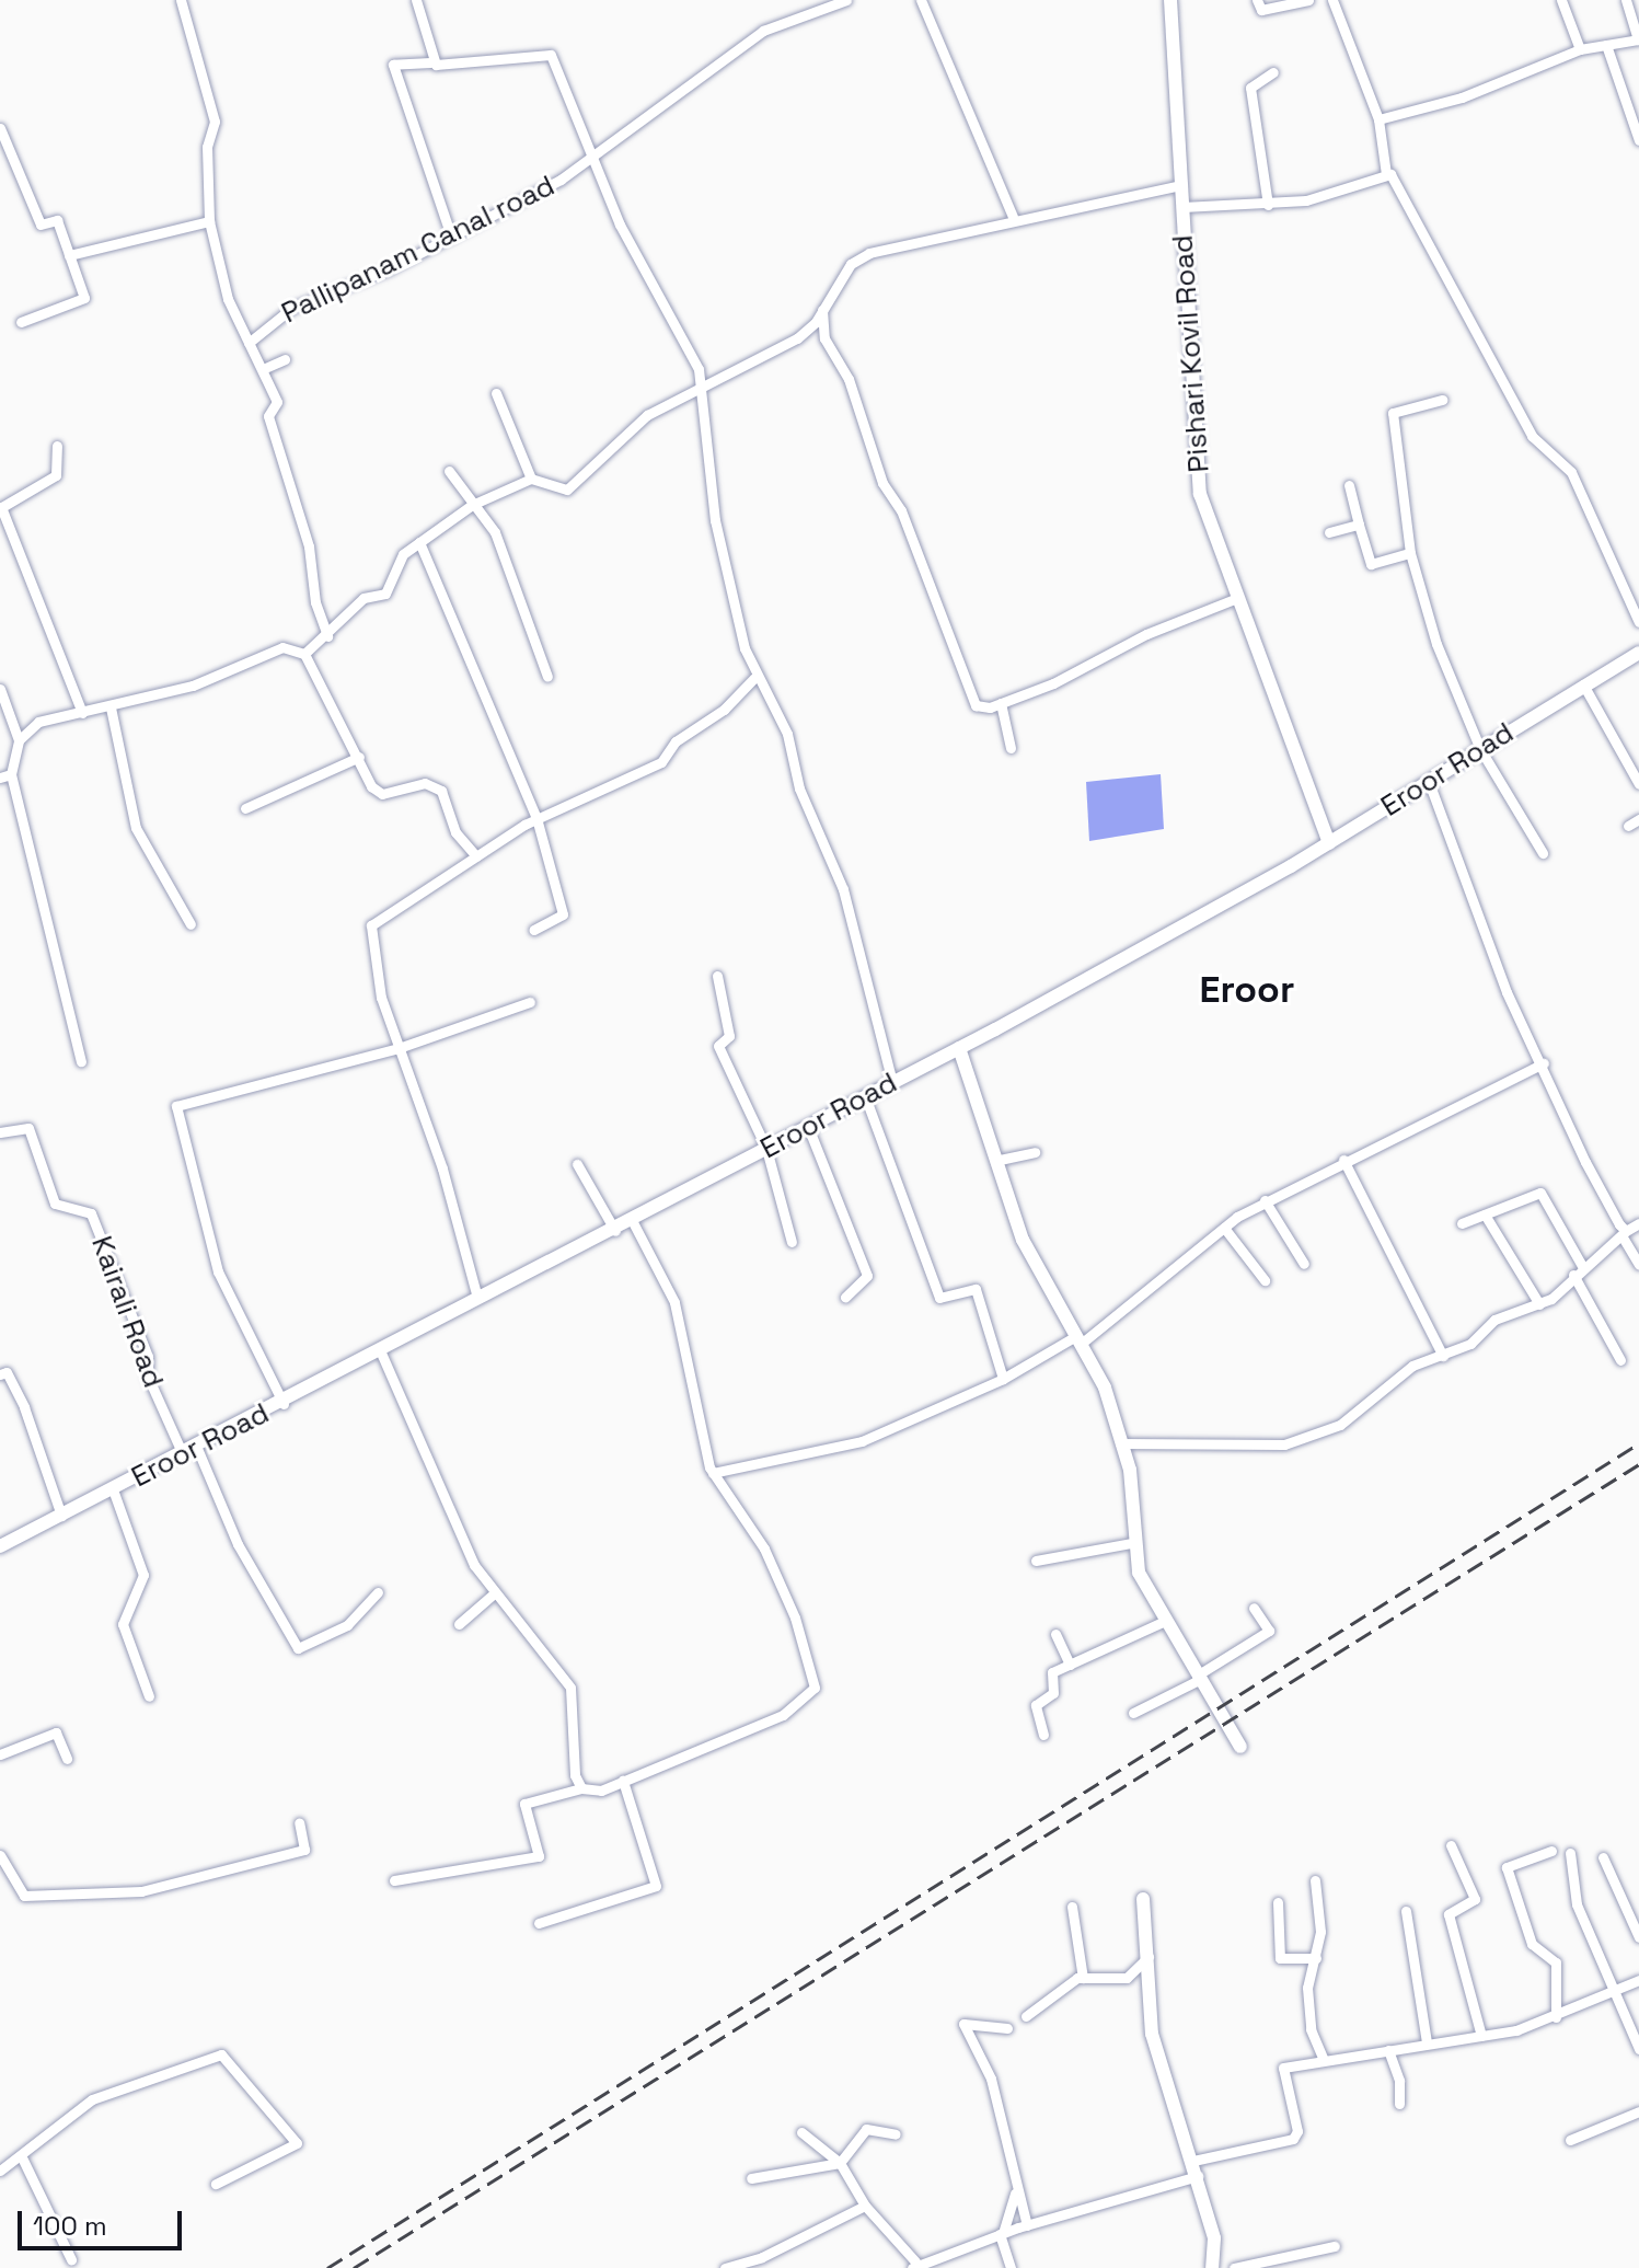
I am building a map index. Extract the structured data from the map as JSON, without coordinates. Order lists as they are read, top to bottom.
{
  "streets": {
    "main road": ["Pishari Kovil Road", "Eroor Road"],
    "street": ["Pallipanam Canal road", "Kairali Road"]
  },
  "crossings": [
    ["Pishari Kovil Road", "Eroor Road"],
    ["Eroor Road", "Kairali Road"]
  ],
  "districts": ["Eroor"],
  "scale_bar": "100 m"
}
